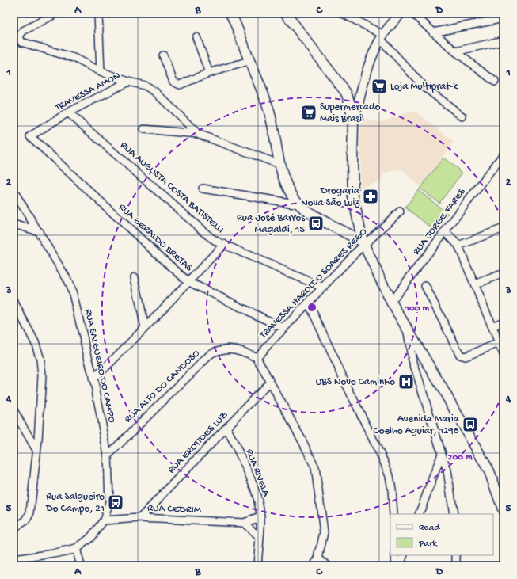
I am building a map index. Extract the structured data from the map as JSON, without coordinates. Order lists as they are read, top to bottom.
{
  "streets": {
    "street": [
      "TRAVESSA AMON",
      "RUA AUGUSTA COSTA BATISTELLI",
      "RUA JORGE FARES",
      "RUA GERALDO BRETAS",
      "TRAVESSA HAROLDO SOARES REGO",
      "RUA SALGUEIRO DO CAMPO",
      "RUA ALTO DO CANDOSO",
      "RUA EROTIDES LUZ",
      "RUA RIVELA",
      "RUA CEDRIM"
    ]
  },
  "crossings": [
    ["TRAVESSA AMON", "RUA AUGUSTA COSTA BATISTELLI"],
    ["TRAVESSA AMON", "RUA GERALDO BRETAS"],
    ["RUA AUGUSTA COSTA BATISTELLI", "TRAVESSA HAROLDO SOARES REGO"],
    ["RUA GERALDO BRETAS", "TRAVESSA HAROLDO SOARES REGO"],
    ["TRAVESSA HAROLDO SOARES REGO", "RUA ALTO DO CANDOSO"],
    ["RUA SALGUEIRO DO CAMPO", "RUA ALTO DO CANDOSO"],
    ["RUA SALGUEIRO DO CAMPO", "RUA CEDRIM"],
    ["RUA EROTIDES LUZ", "RUA RIVELA"],
    ["RUA EROTIDES LUZ", "RUA CEDRIM"],
    ["RUA RIVELA", "RUA CEDRIM"]
  ],
  "places": {
    "supermarket": ["Loja Multiprat-k", "Supermercado Mais Brasil"],
    "pharmacy": ["Drogaria Nova São Luiz"],
    "bus stop": ["Rua José Barros Magaldi, 15", "Avenida Maria Coelho Aguiar, 1298", "Rua Salgueiro Do Campo, 21"],
    "hospital": ["UBS Novo Caminho"]
  },
  "legend": ["Road", "Park"],
  "grid": {
    "columns": [
      "A",
      "B",
      "C",
      "D"
    ],
    "rows": [
      "1",
      "2",
      "3",
      "4",
      "5"
    ]
  },
  "rings": ["100 m", "200 m"]
}
